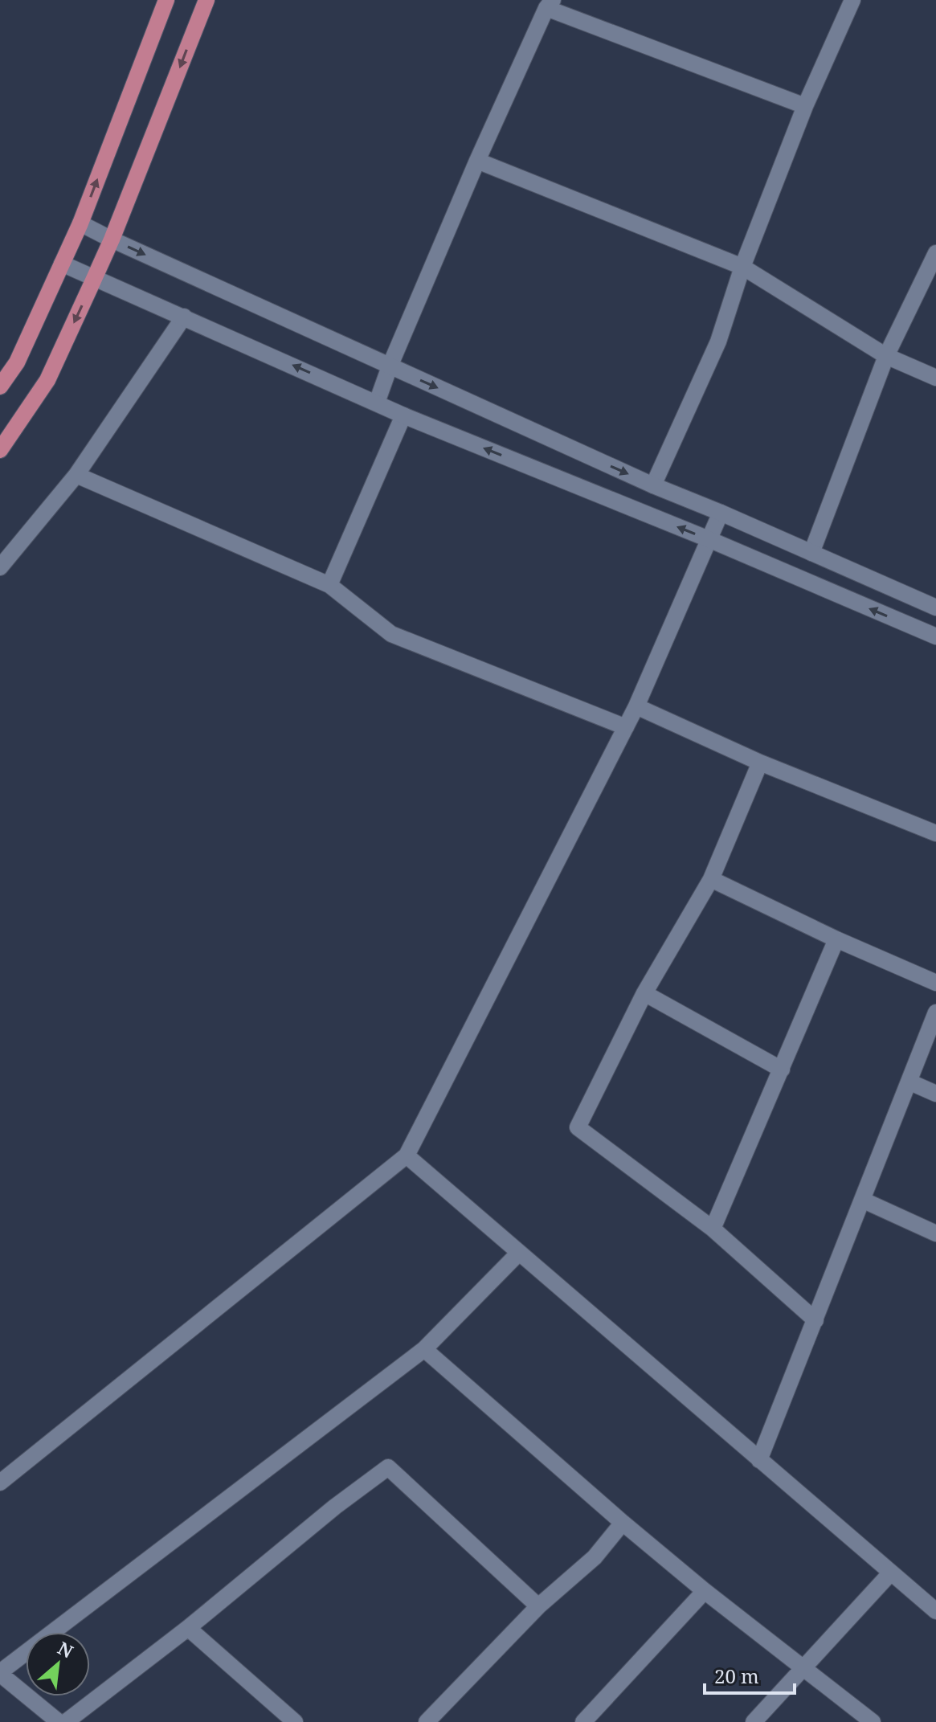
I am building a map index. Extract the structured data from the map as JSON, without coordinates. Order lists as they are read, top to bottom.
{
  "scale_bar": "20 m",
  "north": "top right"
}
